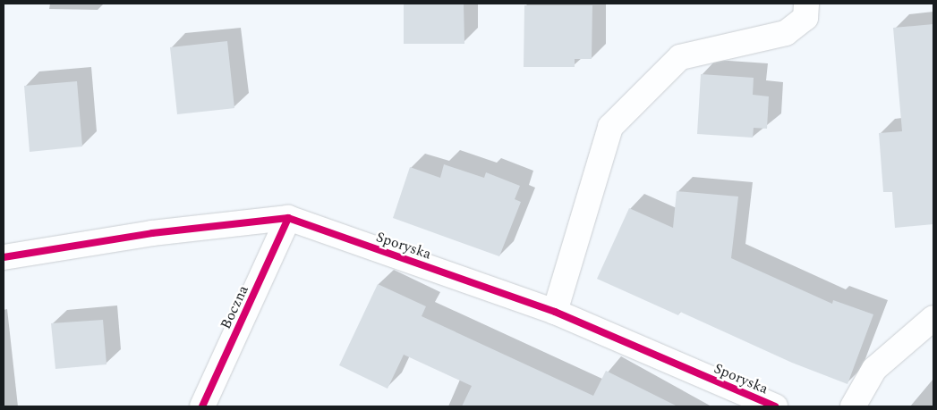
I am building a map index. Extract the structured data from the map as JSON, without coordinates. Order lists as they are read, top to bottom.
{
  "streets": {
    "street": ["Sporyska", "Boczna"]
  },
  "crossings": [
    ["Sporyska", "Boczna"]
  ]
}
